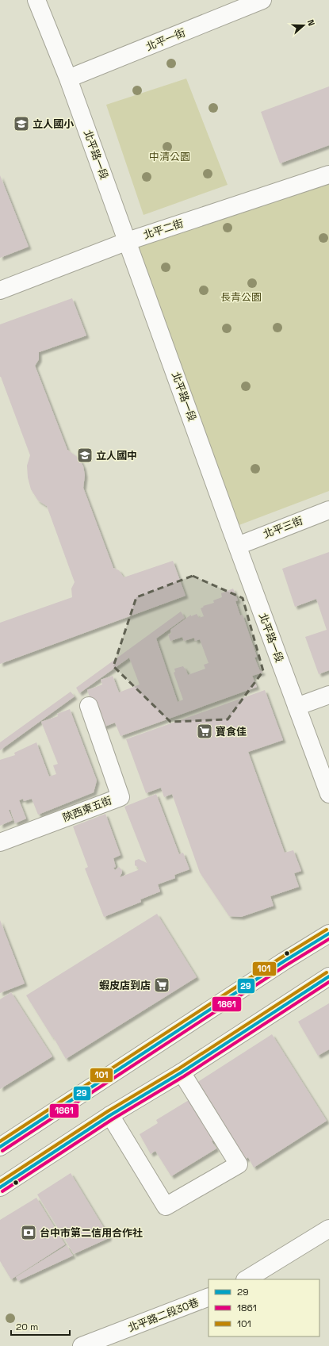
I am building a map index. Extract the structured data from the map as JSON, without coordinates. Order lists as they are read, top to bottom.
{
  "streets": {
    "street": [
      "北平一街",
      "北平路一段",
      "北平二街",
      "北平三街",
      "陝西東五街",
      "北平路二段30巷"
    ]
  },
  "crossings": [
    ["北平一街", "北平路一段"],
    ["北平路一段", "北平二街"],
    ["北平路一段", "北平三街"]
  ],
  "parks": ["中清公園", "長青公園"],
  "places": {
    "school or university": ["立人國小", "立人國中"],
    "supermarket": ["寶食佳", "蝦皮店到店"],
    "bank": ["台中市第二信用合作社"]
  },
  "lines": ["transit line 101", "transit line 29", "transit line 1861"],
  "legend": ["29", "1861", "101"],
  "scale_bar": "20 m",
  "north": "right"
}
